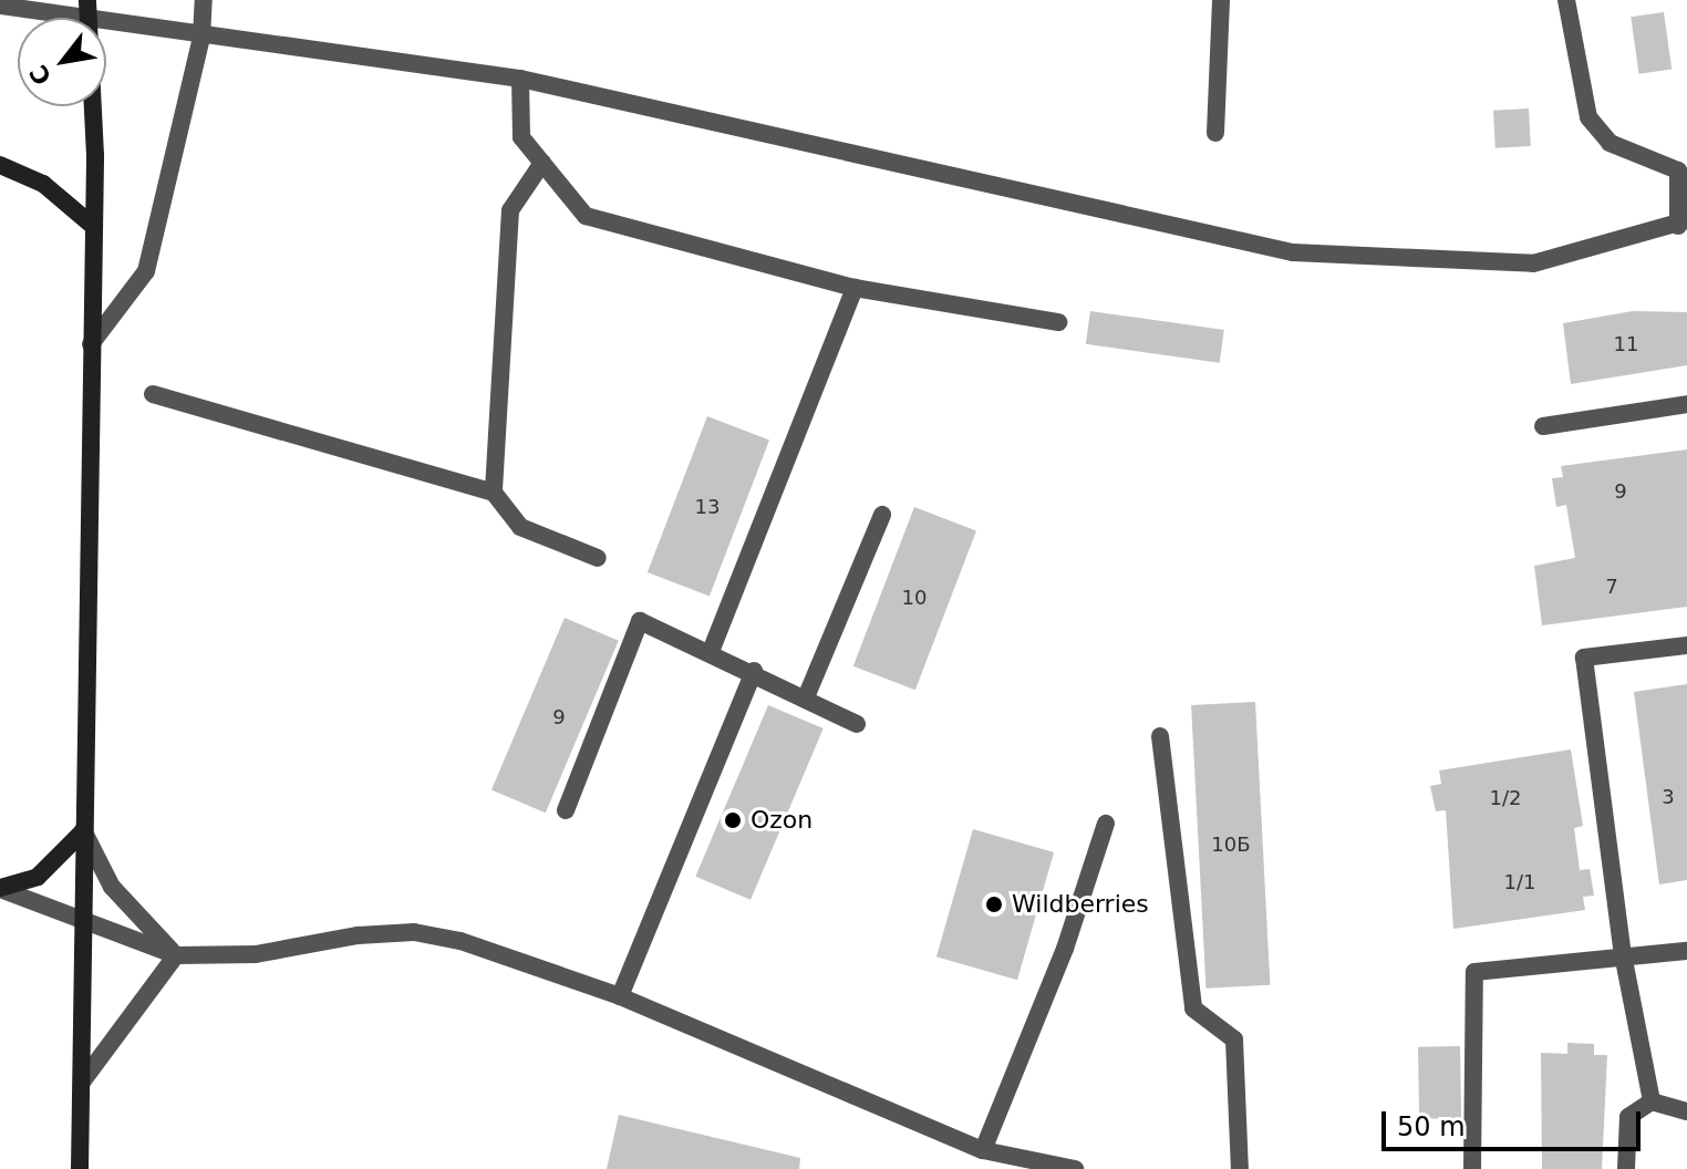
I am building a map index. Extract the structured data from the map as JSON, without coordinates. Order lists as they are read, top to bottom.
{
  "places": ["Ozon", "Wildberries"],
  "house_numbers": [
    "11",
    "9",
    "13",
    "7",
    "10",
    "9",
    "3",
    "1/2",
    "10Б",
    "1/1"
  ],
  "scale_bar": "50 m",
  "north": "bottom left"
}
